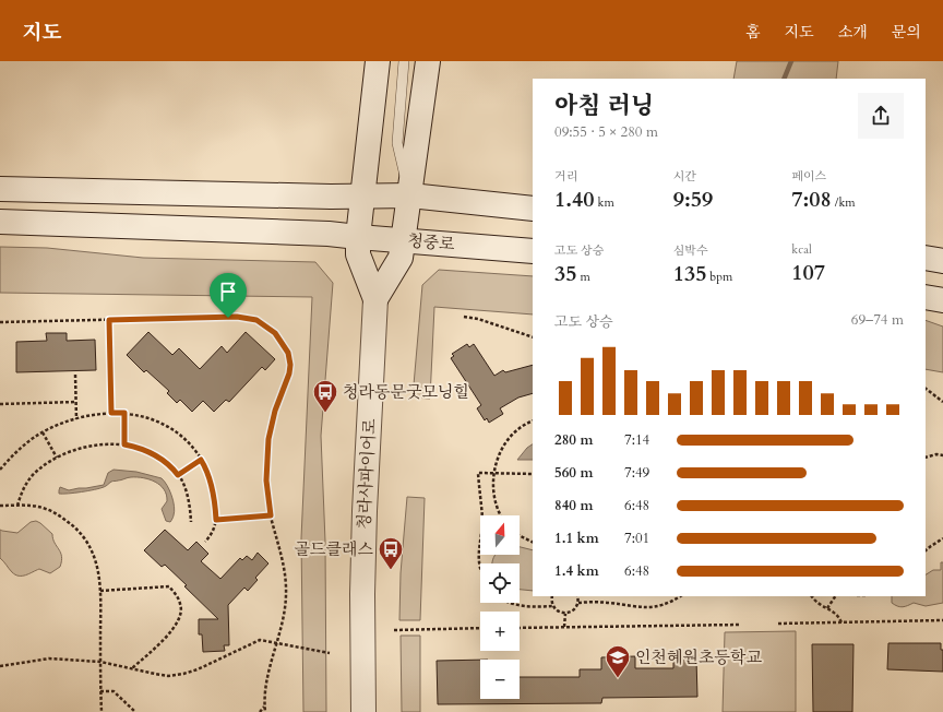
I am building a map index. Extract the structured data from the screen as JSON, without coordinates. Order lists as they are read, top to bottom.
{
  "streets": {
    "main road": ["청중로", "청라사파이어로"]
  },
  "crossings": [
    ["청중로", "청라사파이어로"]
  ],
  "places": {
    "bus stop": ["청라동문굿모닝힐", "골드클래스"],
    "school or university": ["인천혜원초등학교"]
  },
  "north": "top",
  "page": {
    "header": "지도",
    "nav": [
      "홈",
      "지도",
      "소개",
      "문의"
    ],
    "heading": ["아침 러닝", "09:55 · 5 × 280 m"],
    "stats": [
      ["거리", "1.40 km"],
      ["시간", "9:59"],
      ["페이스", "7:08 /km"],
      ["고도 상승", "35 m"],
      ["심박수", "135 bpm"],
      ["kcal", "107"]
    ],
    "chart": ["고도 상승", "69–74 m"],
    "list": [
      {
        "name": "280 m",
        "note": "7:14"
      },
      {
        "name": "560 m",
        "note": "7:49"
      },
      {
        "name": "840 m",
        "note": "6:48"
      },
      {
        "name": "1.1 km",
        "note": "7:01"
      },
      {
        "name": "1.4 km",
        "note": "6:48"
      }
    ],
    "map_buttons": ["+", "−"]
  }
}
